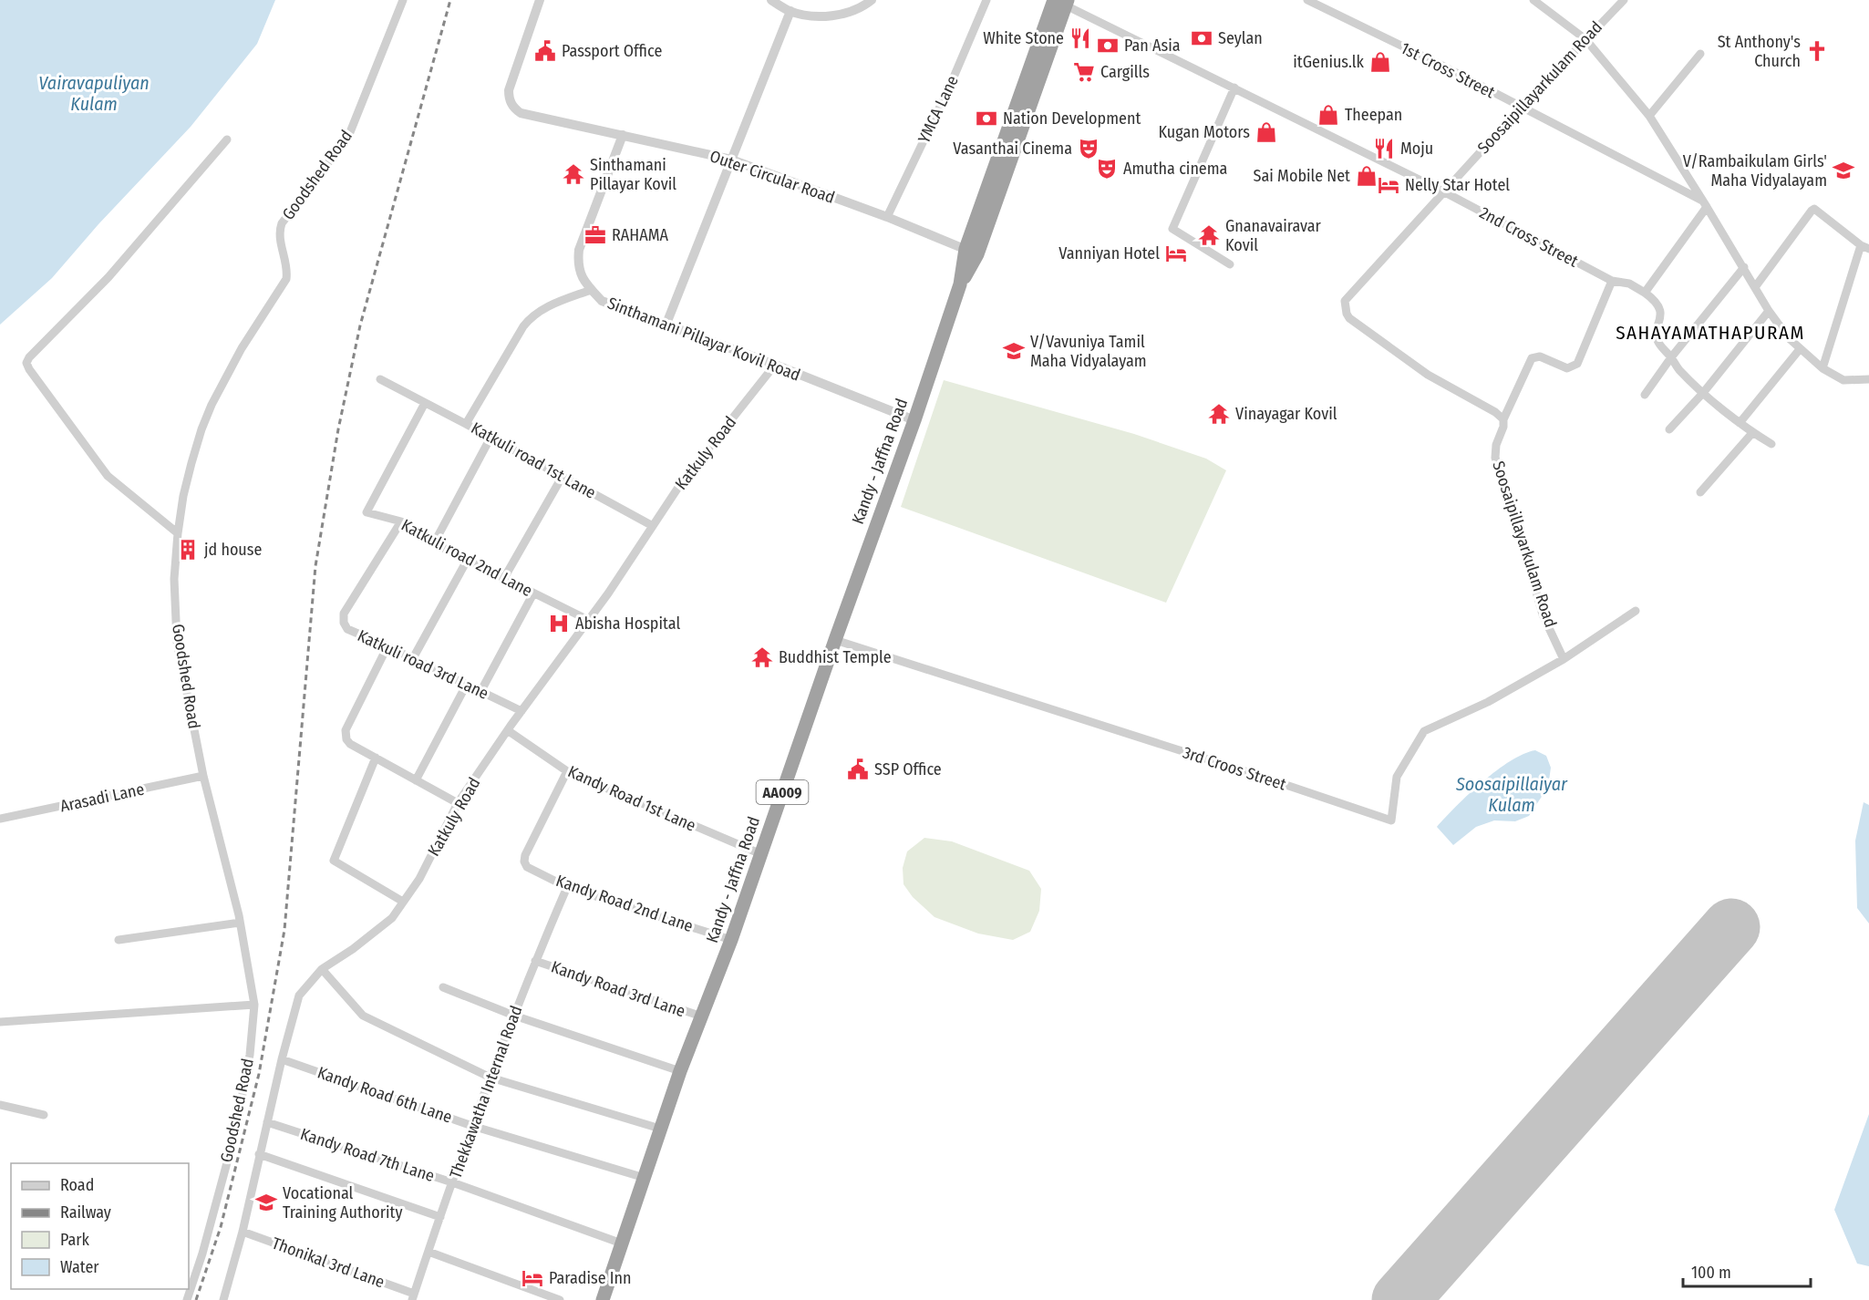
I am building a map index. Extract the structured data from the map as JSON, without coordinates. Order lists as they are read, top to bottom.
{
  "streets": {
    "highway": ["Kandy - Jaffna Road", "AA009"],
    "street": [
      "1st Cross Street",
      "Soosaipillayarkulam Road",
      "YMCA Lane",
      "Goodshed Road",
      "Outer Circular Road",
      "2nd Cross Street",
      "Sinthamani Pillayar Kovil Road",
      "Katkuly Road",
      "Katkuli road 1st Lane",
      "Katkuli road 2nd Lane",
      "Katkuli road 3rd Lane",
      "3rd Croos Street",
      "Arasadi Lane",
      "Kandy Road 1st Lane",
      "Kandy Road 2nd Lane",
      "Kandy Road 3rd Lane",
      "Thekkawatha Internal Road",
      "Kandy Road 6th Lane",
      "Kandy Road 7th Lane",
      "Thonikal 3rd Lane"
    ]
  },
  "crossings": [
    ["1st Cross Street", "Soosaipillayarkulam Road"],
    ["Soosaipillayarkulam Road", "2nd Cross Street"],
    ["Soosaipillayarkulam Road", "3rd Croos Street"],
    ["YMCA Lane", "Outer Circular Road"],
    ["Goodshed Road", "Arasadi Lane"],
    ["Outer Circular Road", "Sinthamani Pillayar Kovil Road"],
    ["Outer Circular Road", "Kandy - Jaffna Road"],
    ["2nd Cross Street", "Kandy - Jaffna Road"],
    ["Sinthamani Pillayar Kovil Road", "Katkuly Road"],
    ["Sinthamani Pillayar Kovil Road", "Katkuli road 1st Lane"],
    ["Sinthamani Pillayar Kovil Road", "Kandy - Jaffna Road"],
    ["Katkuly Road", "Katkuli road 1st Lane"],
    ["Katkuly Road", "Katkuli road 2nd Lane"],
    ["Katkuly Road", "Katkuli road 3rd Lane"],
    ["Katkuly Road", "Kandy Road 1st Lane"],
    ["Katkuly Road", "Kandy Road 6th Lane"],
    ["Katkuly Road", "Kandy Road 7th Lane"],
    ["Katkuly Road", "Thonikal 3rd Lane"],
    ["Kandy - Jaffna Road", "3rd Croos Street"],
    ["Kandy - Jaffna Road", "Kandy Road 1st Lane"],
    ["Kandy - Jaffna Road", "Kandy Road 2nd Lane"],
    ["Kandy - Jaffna Road", "Kandy Road 3rd Lane"],
    ["Kandy - Jaffna Road", "Kandy Road 6th Lane"],
    ["Kandy - Jaffna Road", "Kandy Road 7th Lane"],
    ["Katkuli road 2nd Lane", "Katkuli road 3rd Lane"],
    ["Kandy Road 1st Lane", "Kandy Road 2nd Lane"],
    ["Kandy Road 2nd Lane", "Thekkawatha Internal Road"],
    ["Kandy Road 3rd Lane", "Thekkawatha Internal Road"],
    ["Thekkawatha Internal Road", "Kandy Road 6th Lane"],
    ["Thekkawatha Internal Road", "Kandy Road 7th Lane"],
    ["Thekkawatha Internal Road", "Thonikal 3rd Lane"]
  ],
  "districts": ["SAHAYAMATHAPURAM"],
  "water": ["Vairavapuliyan Kulam", "Soosaipillaiyar Kulam"],
  "places": {
    "restaurant": ["White Stone", "Moju"],
    "bank": ["Seylan", "Pan Asia", "Nation Development"],
    "public building": ["Passport Office", "SSP Office"],
    "church": ["St Anthony's Church"],
    "shop": [
      "itGenius.lk",
      "Theepan",
      "Kugan Motors",
      "Sai Mobile Net"
    ],
    "supermarket": ["Cargills"],
    "theatre": ["Vasanthai Cinema", "Amutha cinema"],
    "school or university": ["V/Rambaikulam Girls' Maha Vidyalayam", "V/Vavuniya Tamil Maha Vidyalayam", "Vocational Training Authority"],
    "temple": [
      "Sinthamani Pillayar Kovil",
      "Gnanavairavar Kovil",
      "Vinayagar Kovil",
      "Buddhist Temple"
    ],
    "hotel": ["Nelly Star Hotel", "Vanniyan Hotel", "Paradise Inn"],
    "office": ["RAHAMA"],
    "building": ["jd house"],
    "hospital": ["Abisha Hospital"]
  },
  "legend": [
    "Road",
    "Railway",
    "Park",
    "Water"
  ],
  "scale_bar": "100 m"
}
